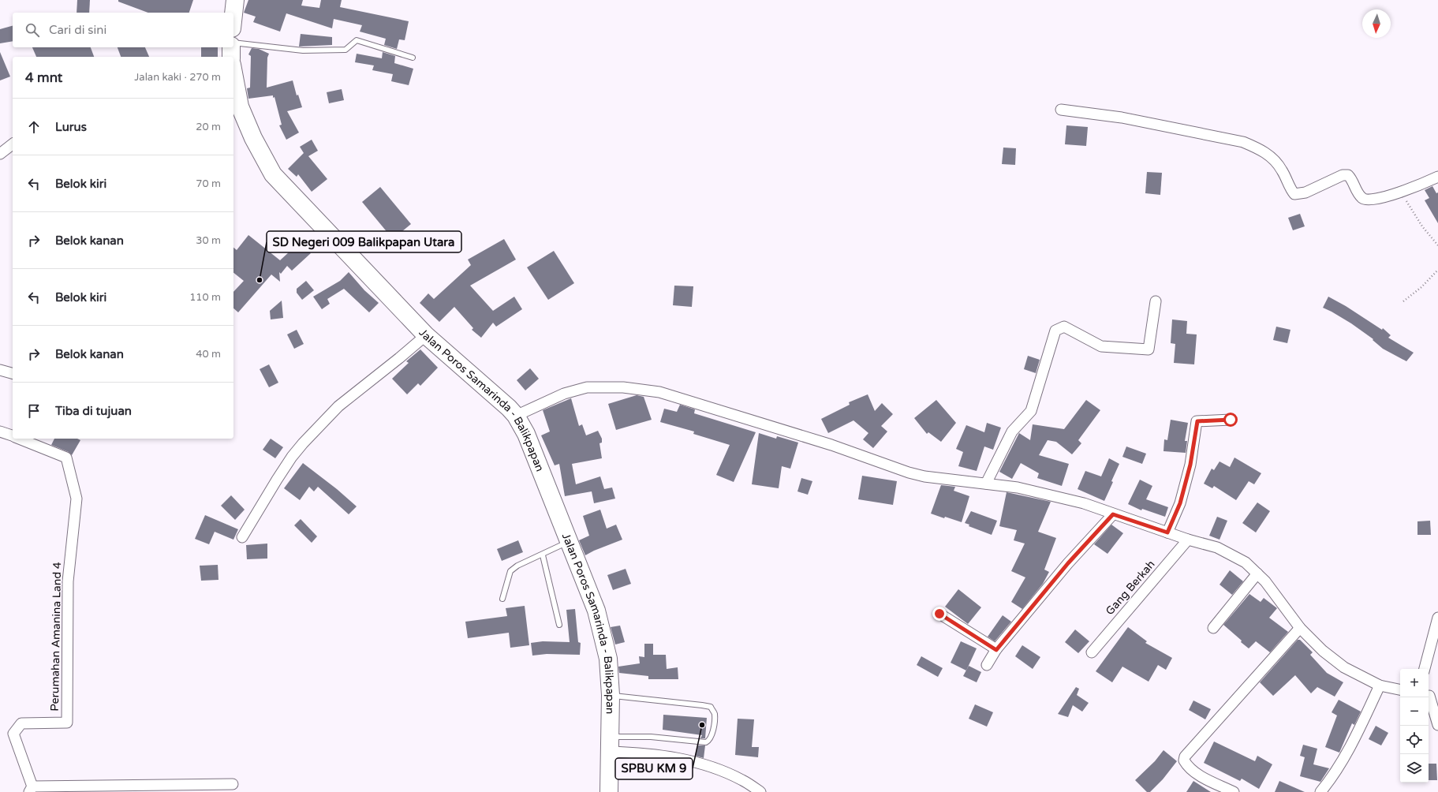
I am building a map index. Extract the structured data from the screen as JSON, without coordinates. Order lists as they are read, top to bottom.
{
  "streets": {
    "highway": ["Jalan Poros Samarinda - Balikpapan"],
    "street": ["Gang Berkah", "Perumahan Amanina Land 4"]
  },
  "places": ["SD Negeri 009 Balikpapan Utara", "SPBU KM 9"],
  "north": "bottom",
  "page": {
    "search": "Cari di sini",
    "heading": ["4 mnt", "Jalan kaki · 270 m"],
    "list": [
      ["Lurus", "20 m"],
      ["Belok kiri", "70 m"],
      ["Belok kanan", "30 m"],
      ["Belok kiri", "110 m"],
      ["Belok kanan", "40 m"],
      "Tiba di tujuan"
    ],
    "map_buttons": ["+", "−"]
  }
}
